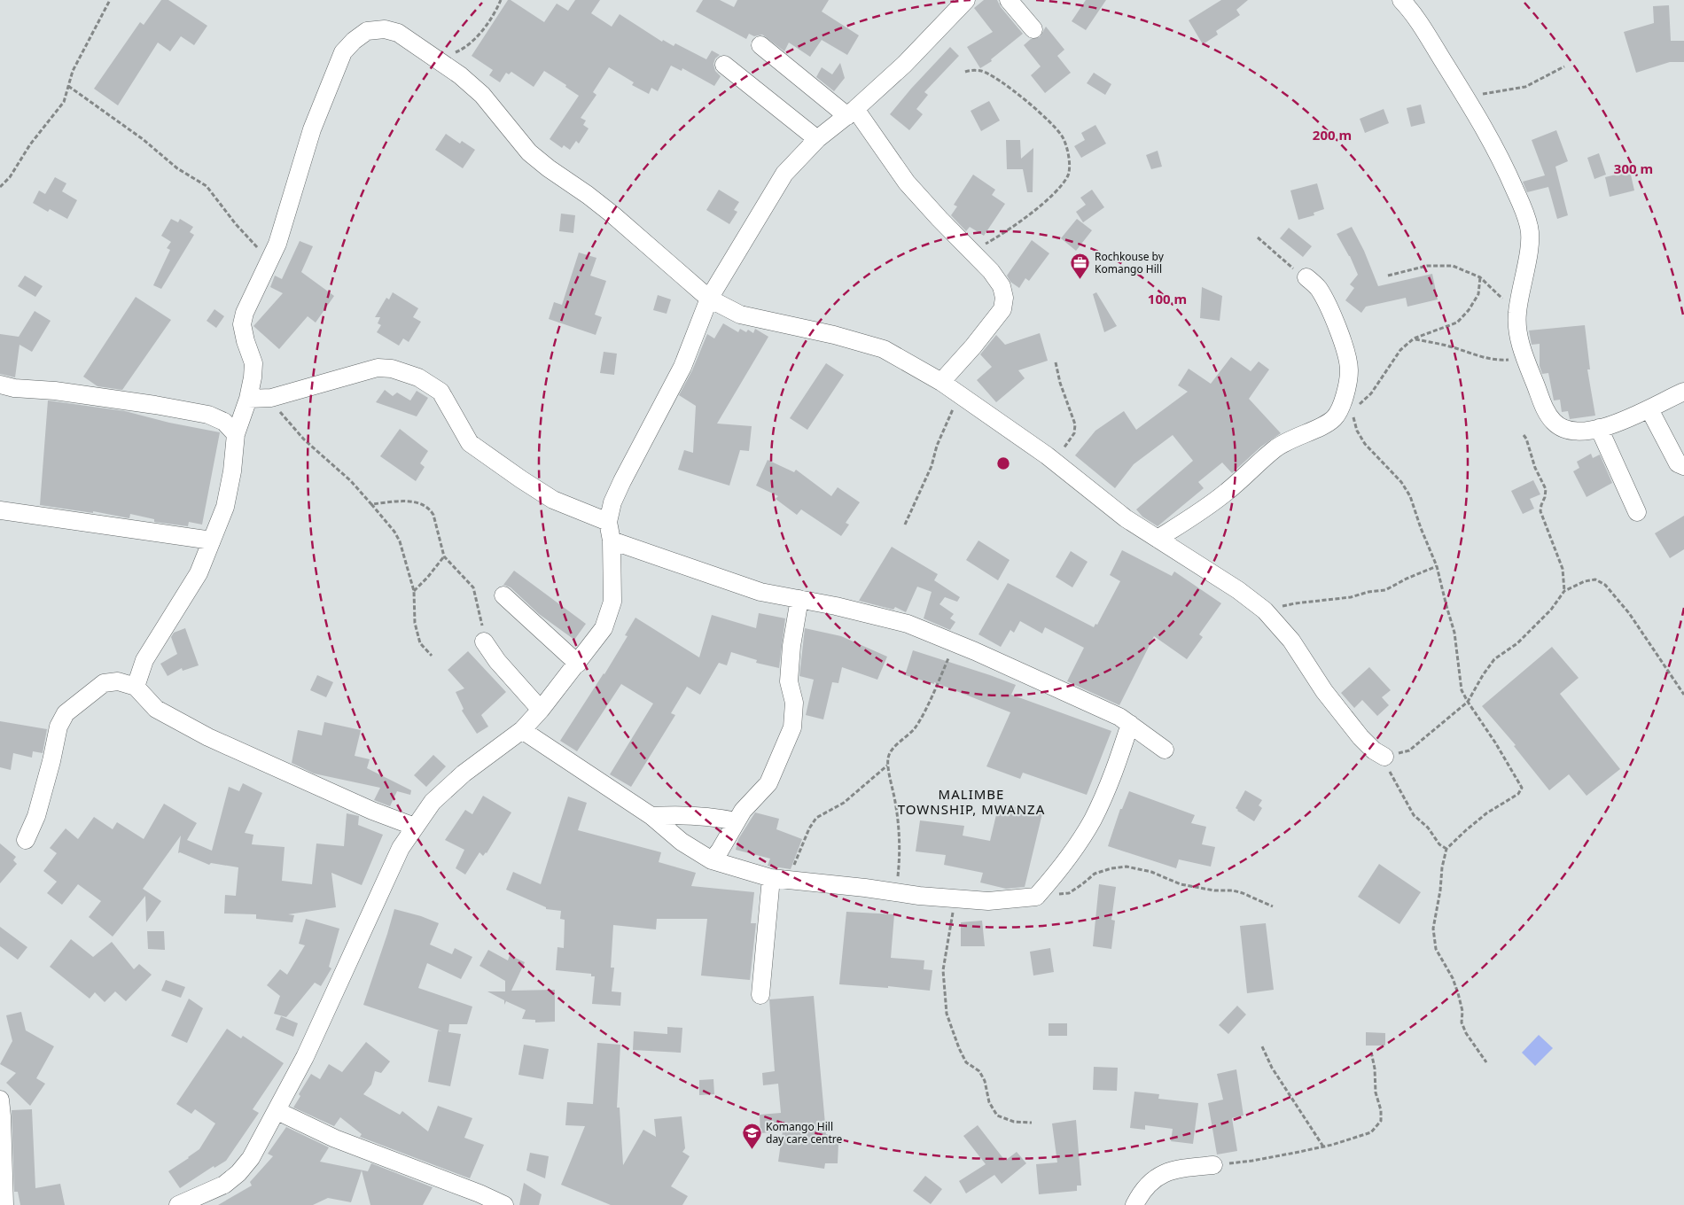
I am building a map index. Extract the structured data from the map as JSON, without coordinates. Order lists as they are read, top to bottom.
{
  "districts": ["MALIMBE TOWNSHIP, MWANZA"],
  "places": {
    "office": ["Rochkouse by Komango Hill"],
    "school or university": ["Komango Hill day care centre"]
  },
  "rings": ["200 m", "300 m", "100 m"]
}
